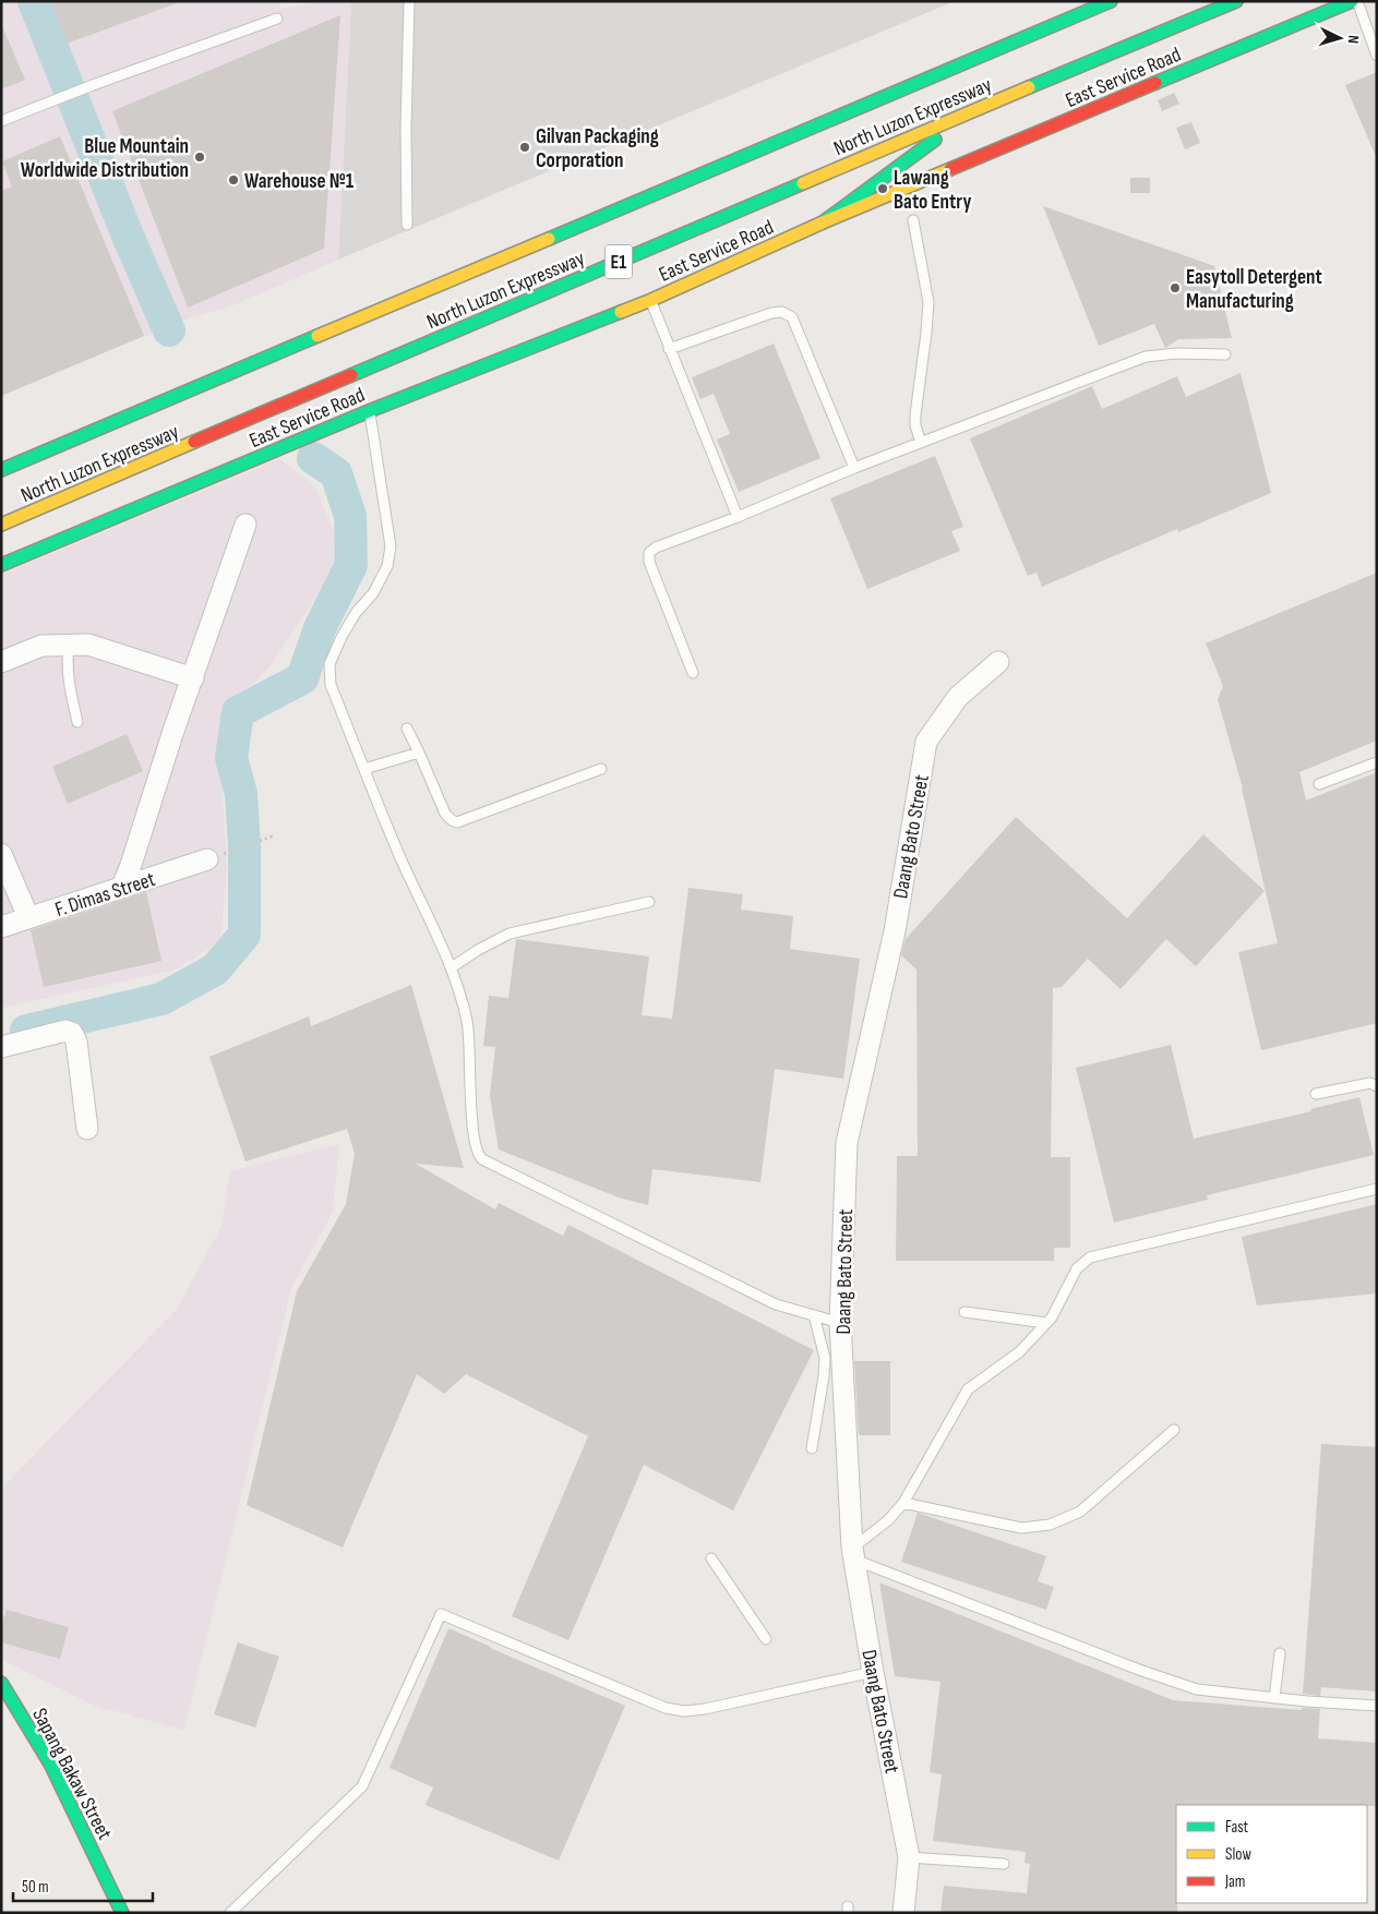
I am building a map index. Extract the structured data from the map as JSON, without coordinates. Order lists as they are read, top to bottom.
{
  "streets": {
    "main road": [
      "East Service Road",
      "North Luzon Expressway",
      "E1",
      "Sapang Bakaw Street"
    ],
    "street": ["Daang Bato Street", "F. Dimas Street"]
  },
  "places": [
    "Gilvan Packaging Corporation",
    "Blue Mountain Worldwide Distribution",
    "Warehouse №1",
    "Lawang Bato Entry",
    "Easytoll Detergent Manufacturing"
  ],
  "legend": ["Fast", "Slow", "Jam"],
  "scale_bar": "50 m",
  "north": "right"
}
